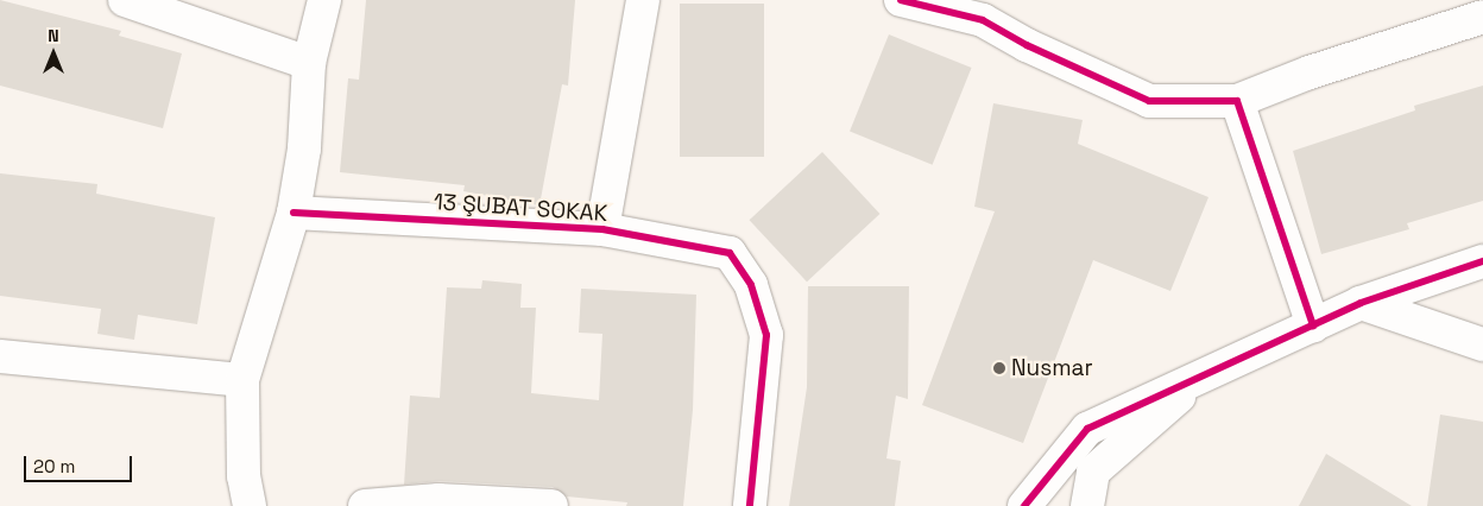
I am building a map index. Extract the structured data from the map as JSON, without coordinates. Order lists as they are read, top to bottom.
{
  "streets": {
    "street": ["13 ŞUBAT SOKAK"]
  },
  "places": ["Nusmar"],
  "scale_bar": "20 m",
  "north": "top"
}
